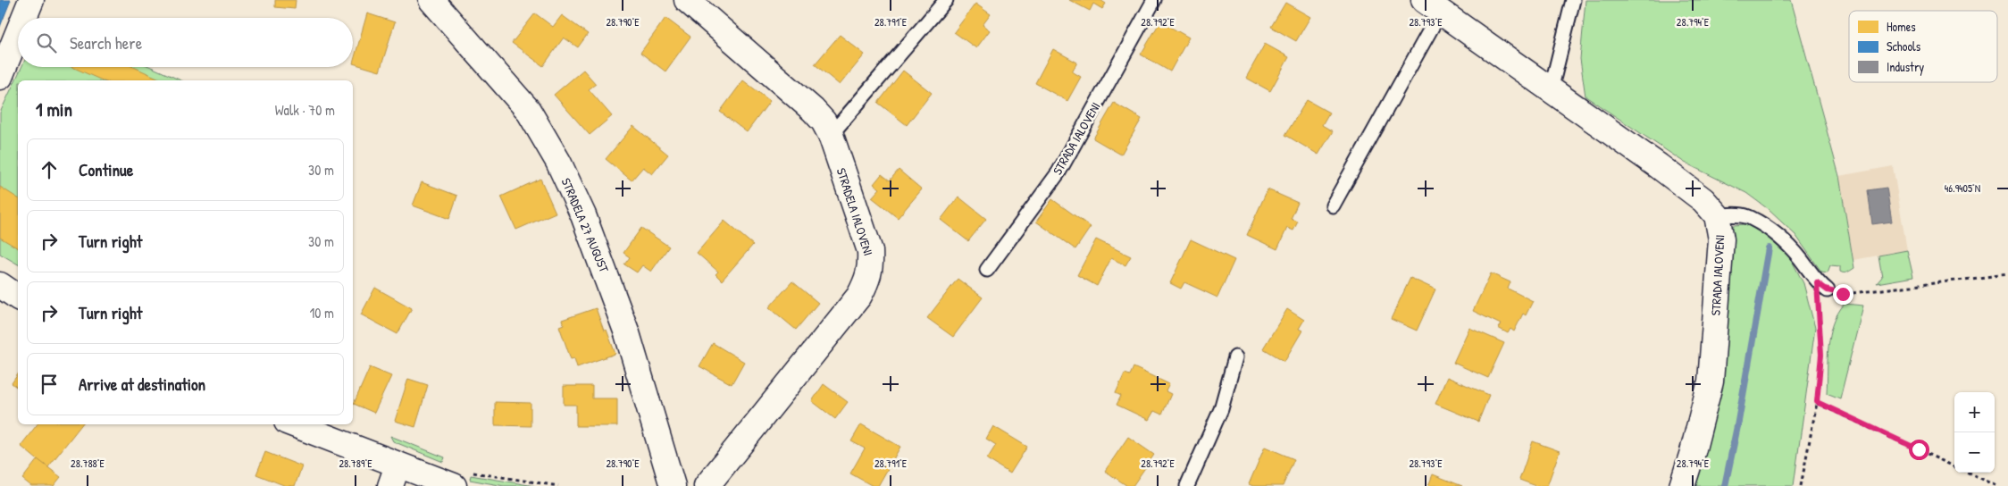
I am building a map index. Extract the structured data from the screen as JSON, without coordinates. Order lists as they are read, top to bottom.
{
  "streets": {
    "street": ["STRADA IALOVENI", "STRADELA IALOVENI", "STRADELA 27 AUGUST"]
  },
  "legend": ["Homes", "Schools", "Industry"],
  "page": {
    "search": "Search here",
    "heading": ["1 min", "Walk · 70 m"],
    "list": [
      ["Continue", "30 m"],
      ["Turn right", "30 m"],
      ["Turn right", "10 m"],
      "Arrive at destination"
    ],
    "map_buttons": ["+", "−"]
  },
  "coordinates": [
    "28.790°E",
    "28.791°E",
    "28.792°E",
    "28.793°E",
    "28.794°E",
    "46.9405°N",
    "28.788°E",
    "28.789°E"
  ]
}
